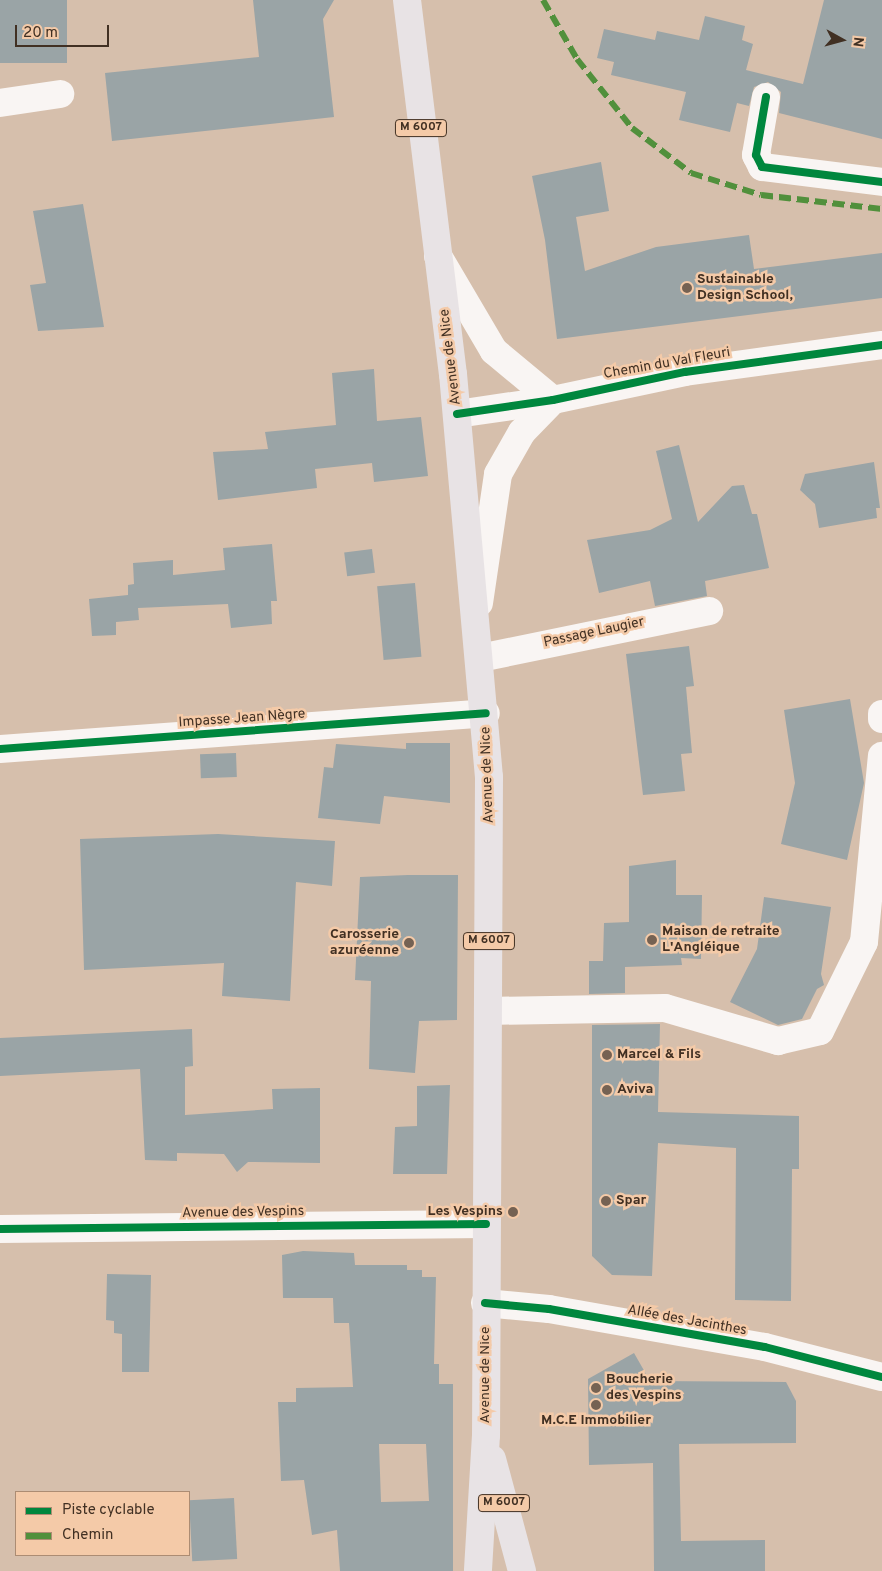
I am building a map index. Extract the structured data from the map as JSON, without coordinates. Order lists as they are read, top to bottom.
{
  "streets": {
    "main road": ["M 6007", "Avenue de Nice"],
    "street": [
      "Chemin du Val Fleuri",
      "Passage Laugier",
      "Impasse Jean Nègre",
      "Avenue des Vespins",
      "Allée des Jacinthes"
    ]
  },
  "crossings": [
    ["Avenue de Nice", "Chemin du Val Fleuri"],
    ["Avenue de Nice", "Passage Laugier"],
    ["Avenue de Nice", "Impasse Jean Nègre"],
    ["Avenue de Nice", "Avenue des Vespins"],
    ["Avenue de Nice", "Allée des Jacinthes"]
  ],
  "places": [
    "Sustainable Design School,",
    "Maison de retraite L'Angléique",
    "Carosserie azuréenne",
    "Marcel & Fils",
    "Aviva",
    "Spar",
    "Les Vespins",
    "Boucherie des Vespins",
    "M.C.E Immobilier"
  ],
  "legend": ["Piste cyclable", "Chemin"],
  "scale_bar": "20 m",
  "north": "right"
}
